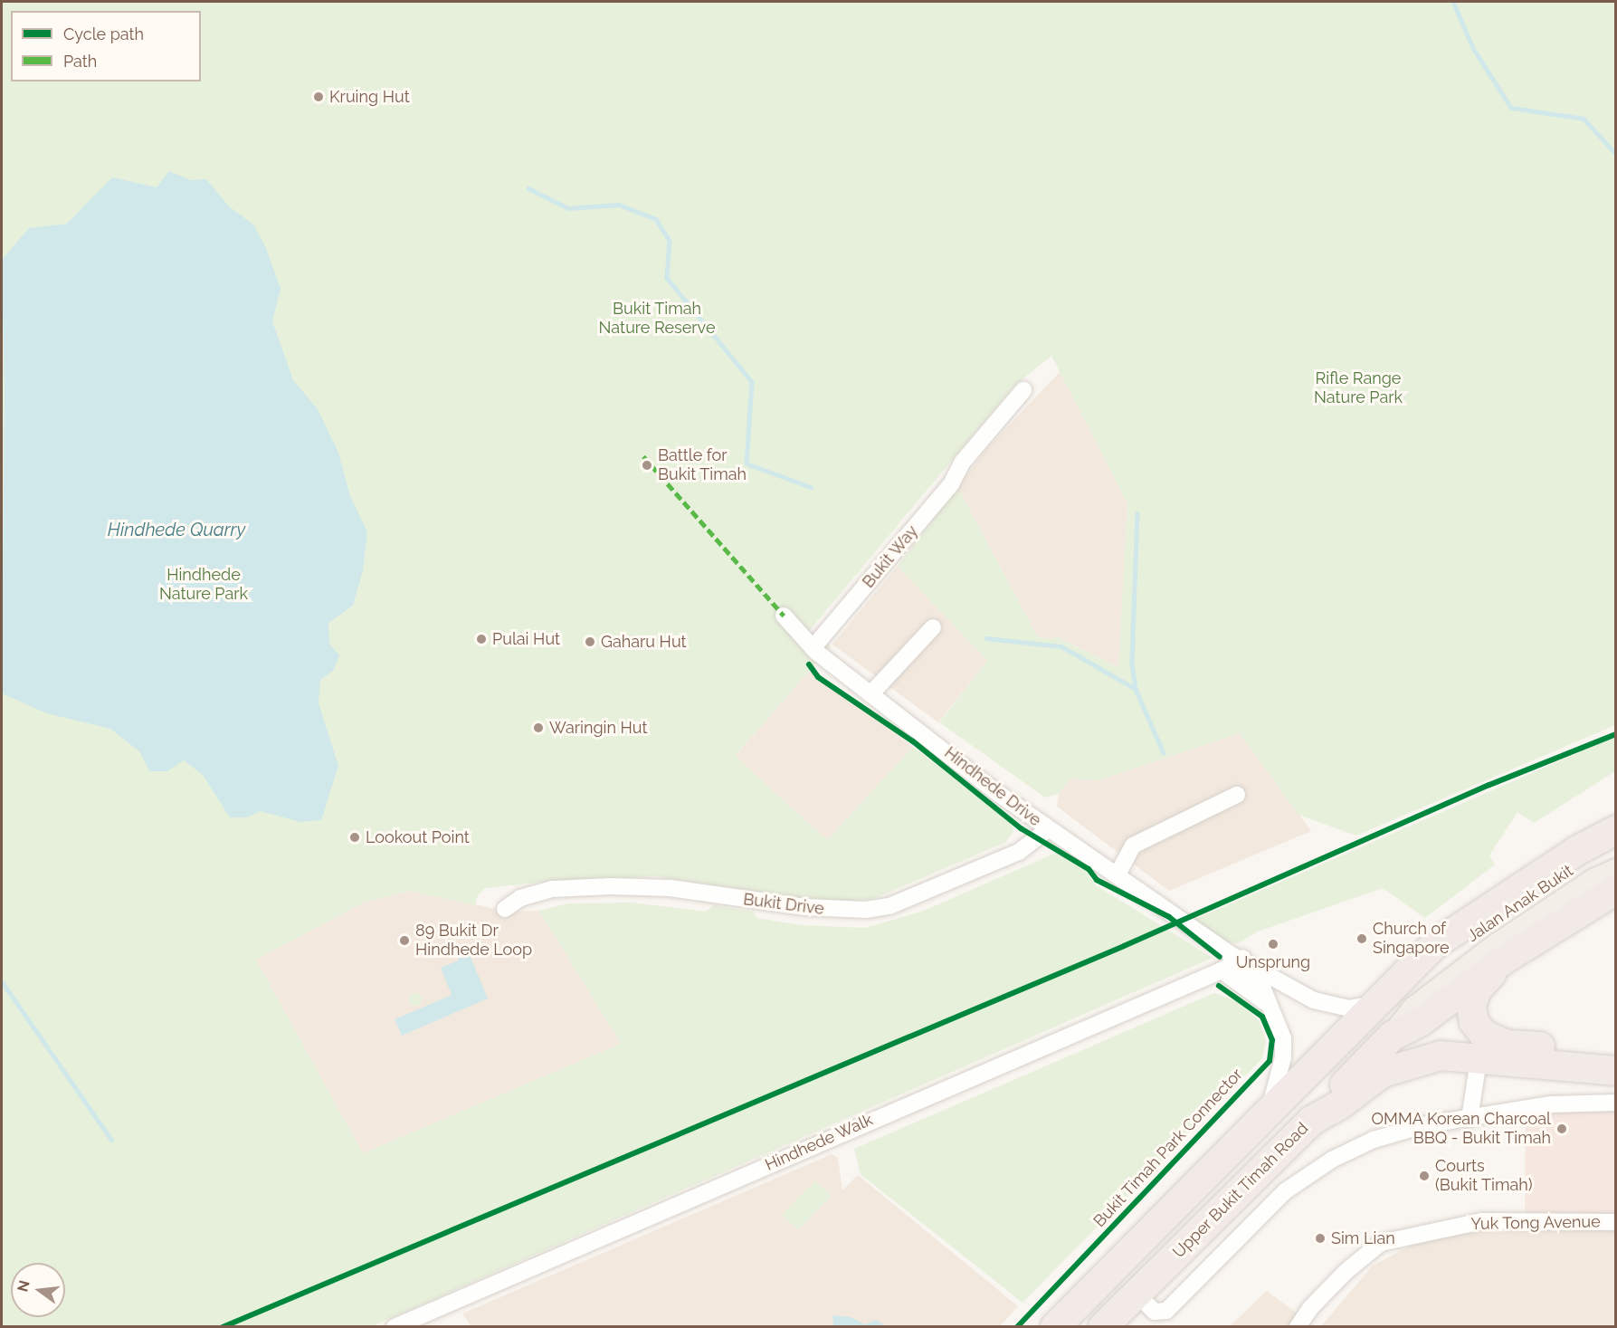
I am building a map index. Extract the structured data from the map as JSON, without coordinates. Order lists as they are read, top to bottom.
{
  "streets": {
    "highway": ["Jalan Anak Bukit", "Upper Bukit Timah Road"],
    "street": [
      "Bukit Way",
      "Hindhede Drive",
      "Bukit Drive",
      "Hindhede Walk",
      "Yuk Tong Avenue"
    ],
    "cycle path": ["Bukit Timah Park Connector"]
  },
  "crossings": [
    ["Bukit Way", "Hindhede Drive"],
    ["Hindhede Drive", "Bukit Drive"],
    ["Hindhede Drive", "Hindhede Walk"],
    ["Jalan Anak Bukit", "Upper Bukit Timah Road"]
  ],
  "water": ["Hindhede Quarry"],
  "parks": ["Bukit Timah Nature Reserve", "Rifle Range Nature Park", "Hindhede Nature Park"],
  "places": [
    "Kruing Hut",
    "Battle for Bukit Timah",
    "Pulai Hut",
    "Gaharu Hut",
    "Waringin Hut",
    "Lookout Point",
    "Church of Singapore",
    "89 Bukit Dr Hindhede Loop",
    "Unsprung",
    "OMMA Korean Charcoal BBQ - Bukit Timah",
    "Courts (Bukit Timah)",
    "Sim Lian"
  ],
  "legend": ["Cycle path", "Path"],
  "north": "left"
}
